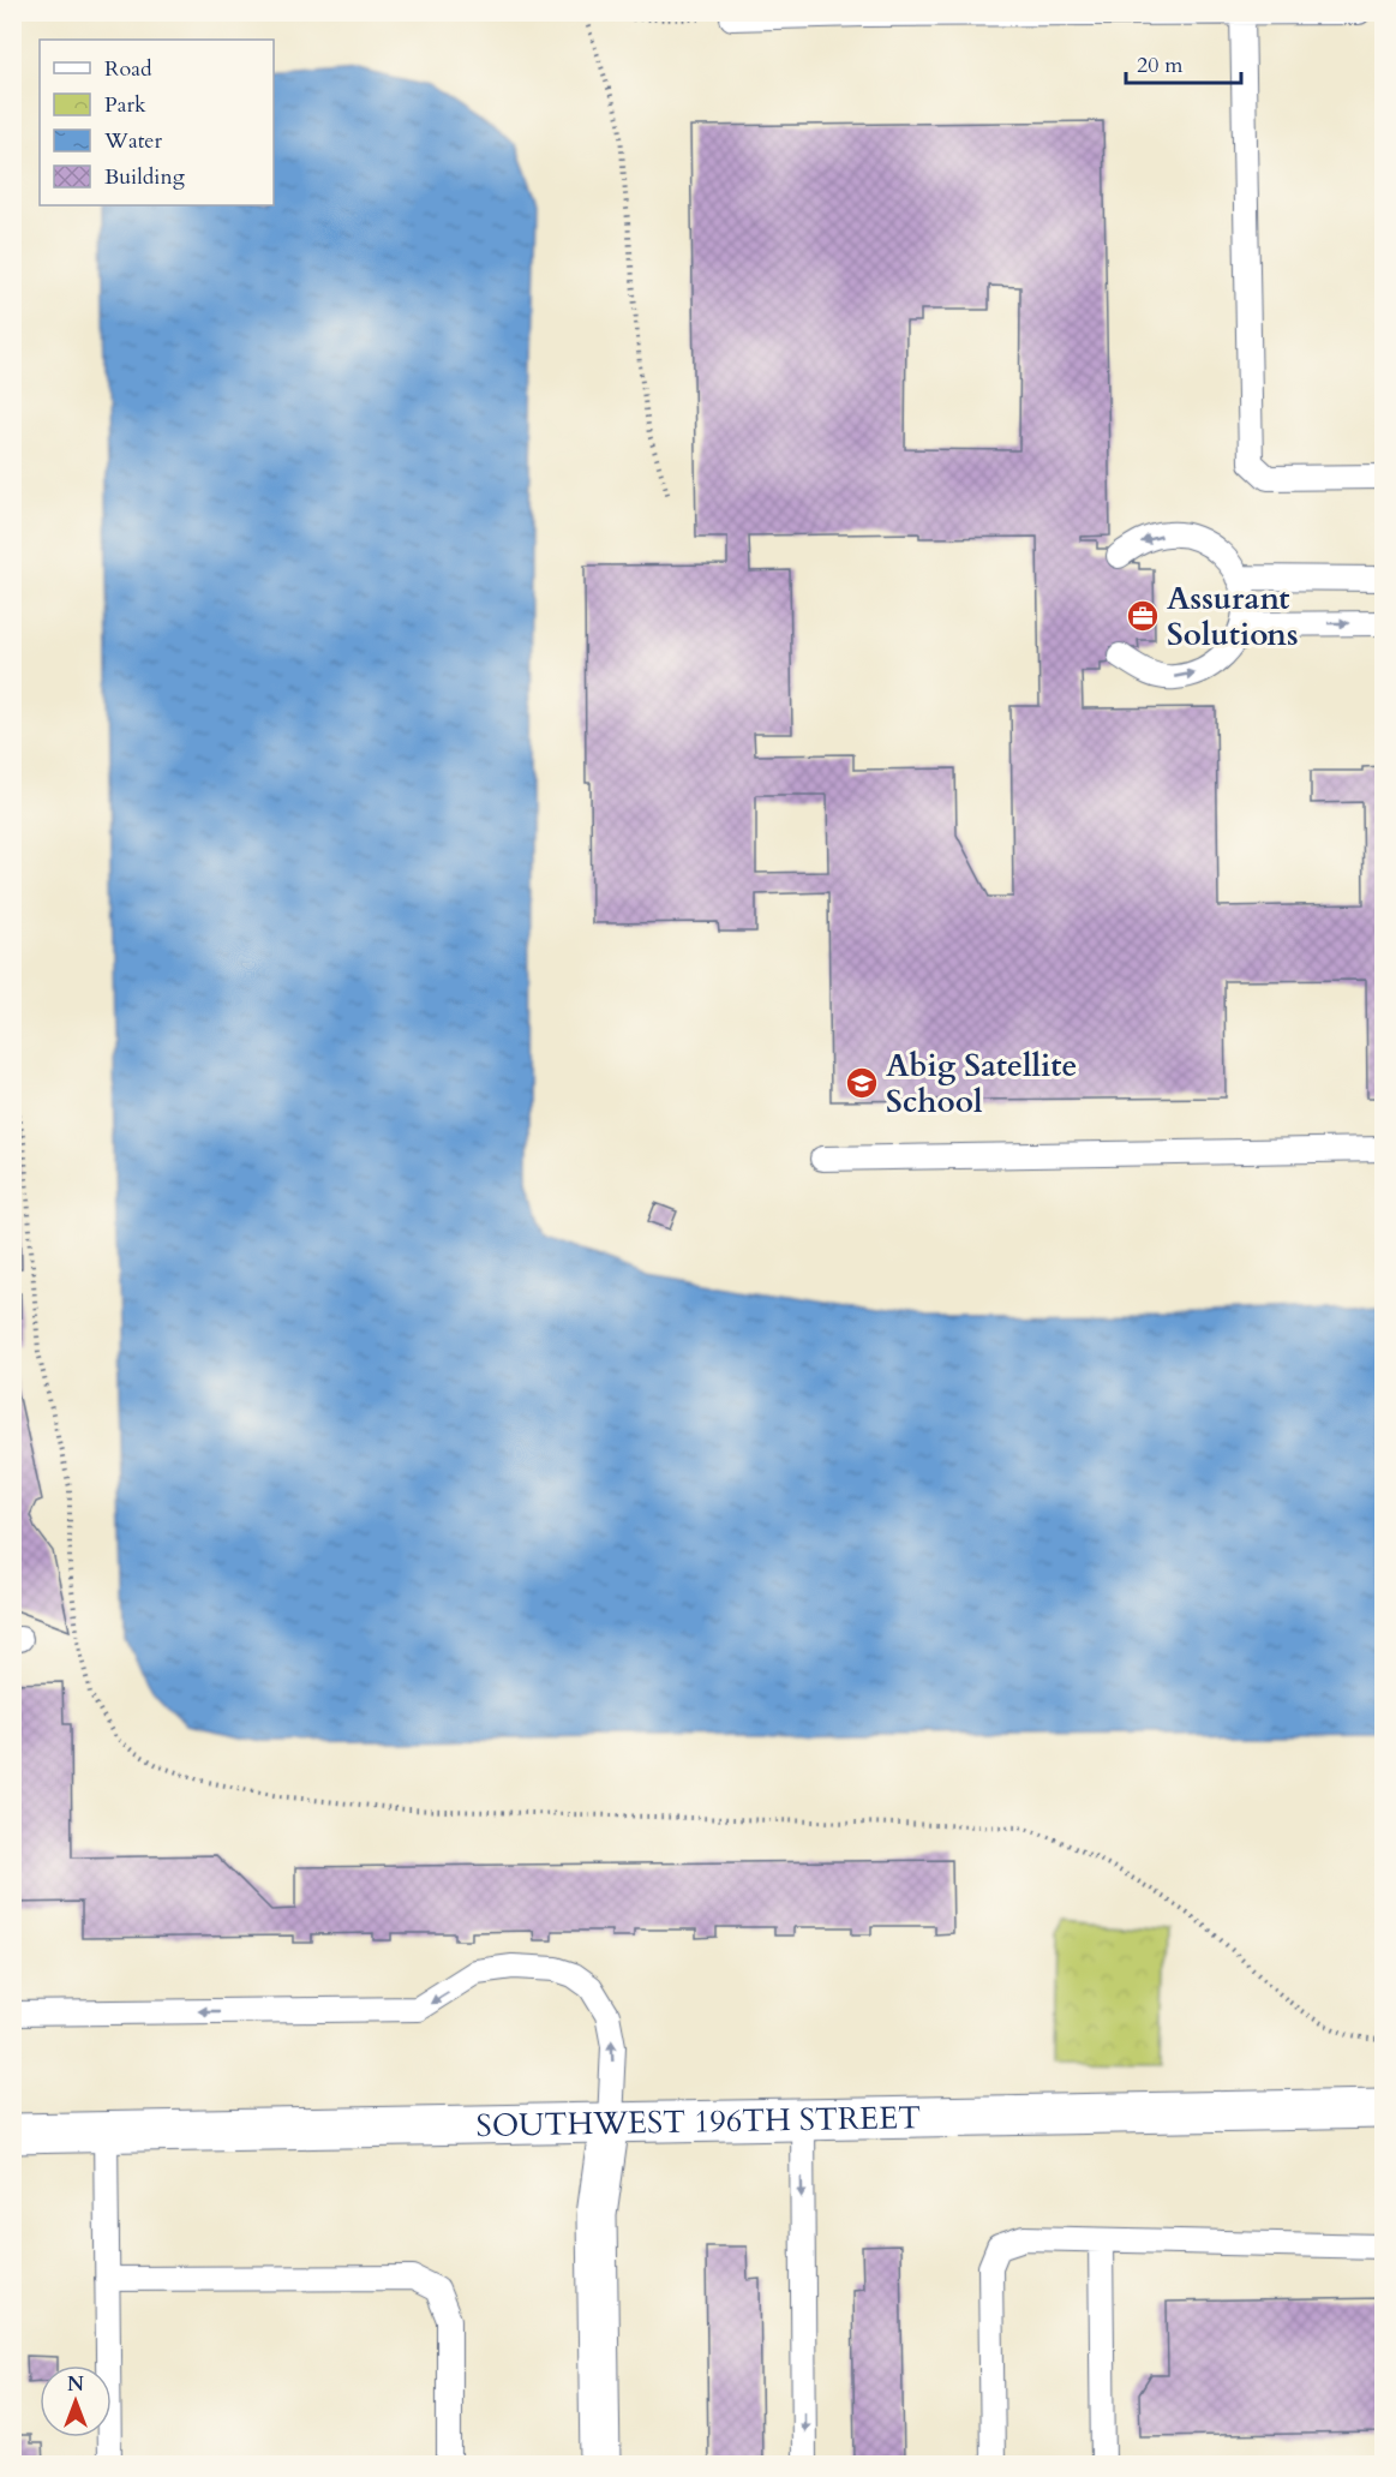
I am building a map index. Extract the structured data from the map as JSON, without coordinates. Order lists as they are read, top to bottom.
{
  "streets": {
    "street": ["SOUTHWEST 196TH STREET"]
  },
  "places": {
    "office": ["Assurant Solutions"],
    "school or university": ["Abig Satellite School"]
  },
  "legend": [
    "Road",
    "Park",
    "Water",
    "Building"
  ],
  "scale_bar": "20 m",
  "north": "top"
}
